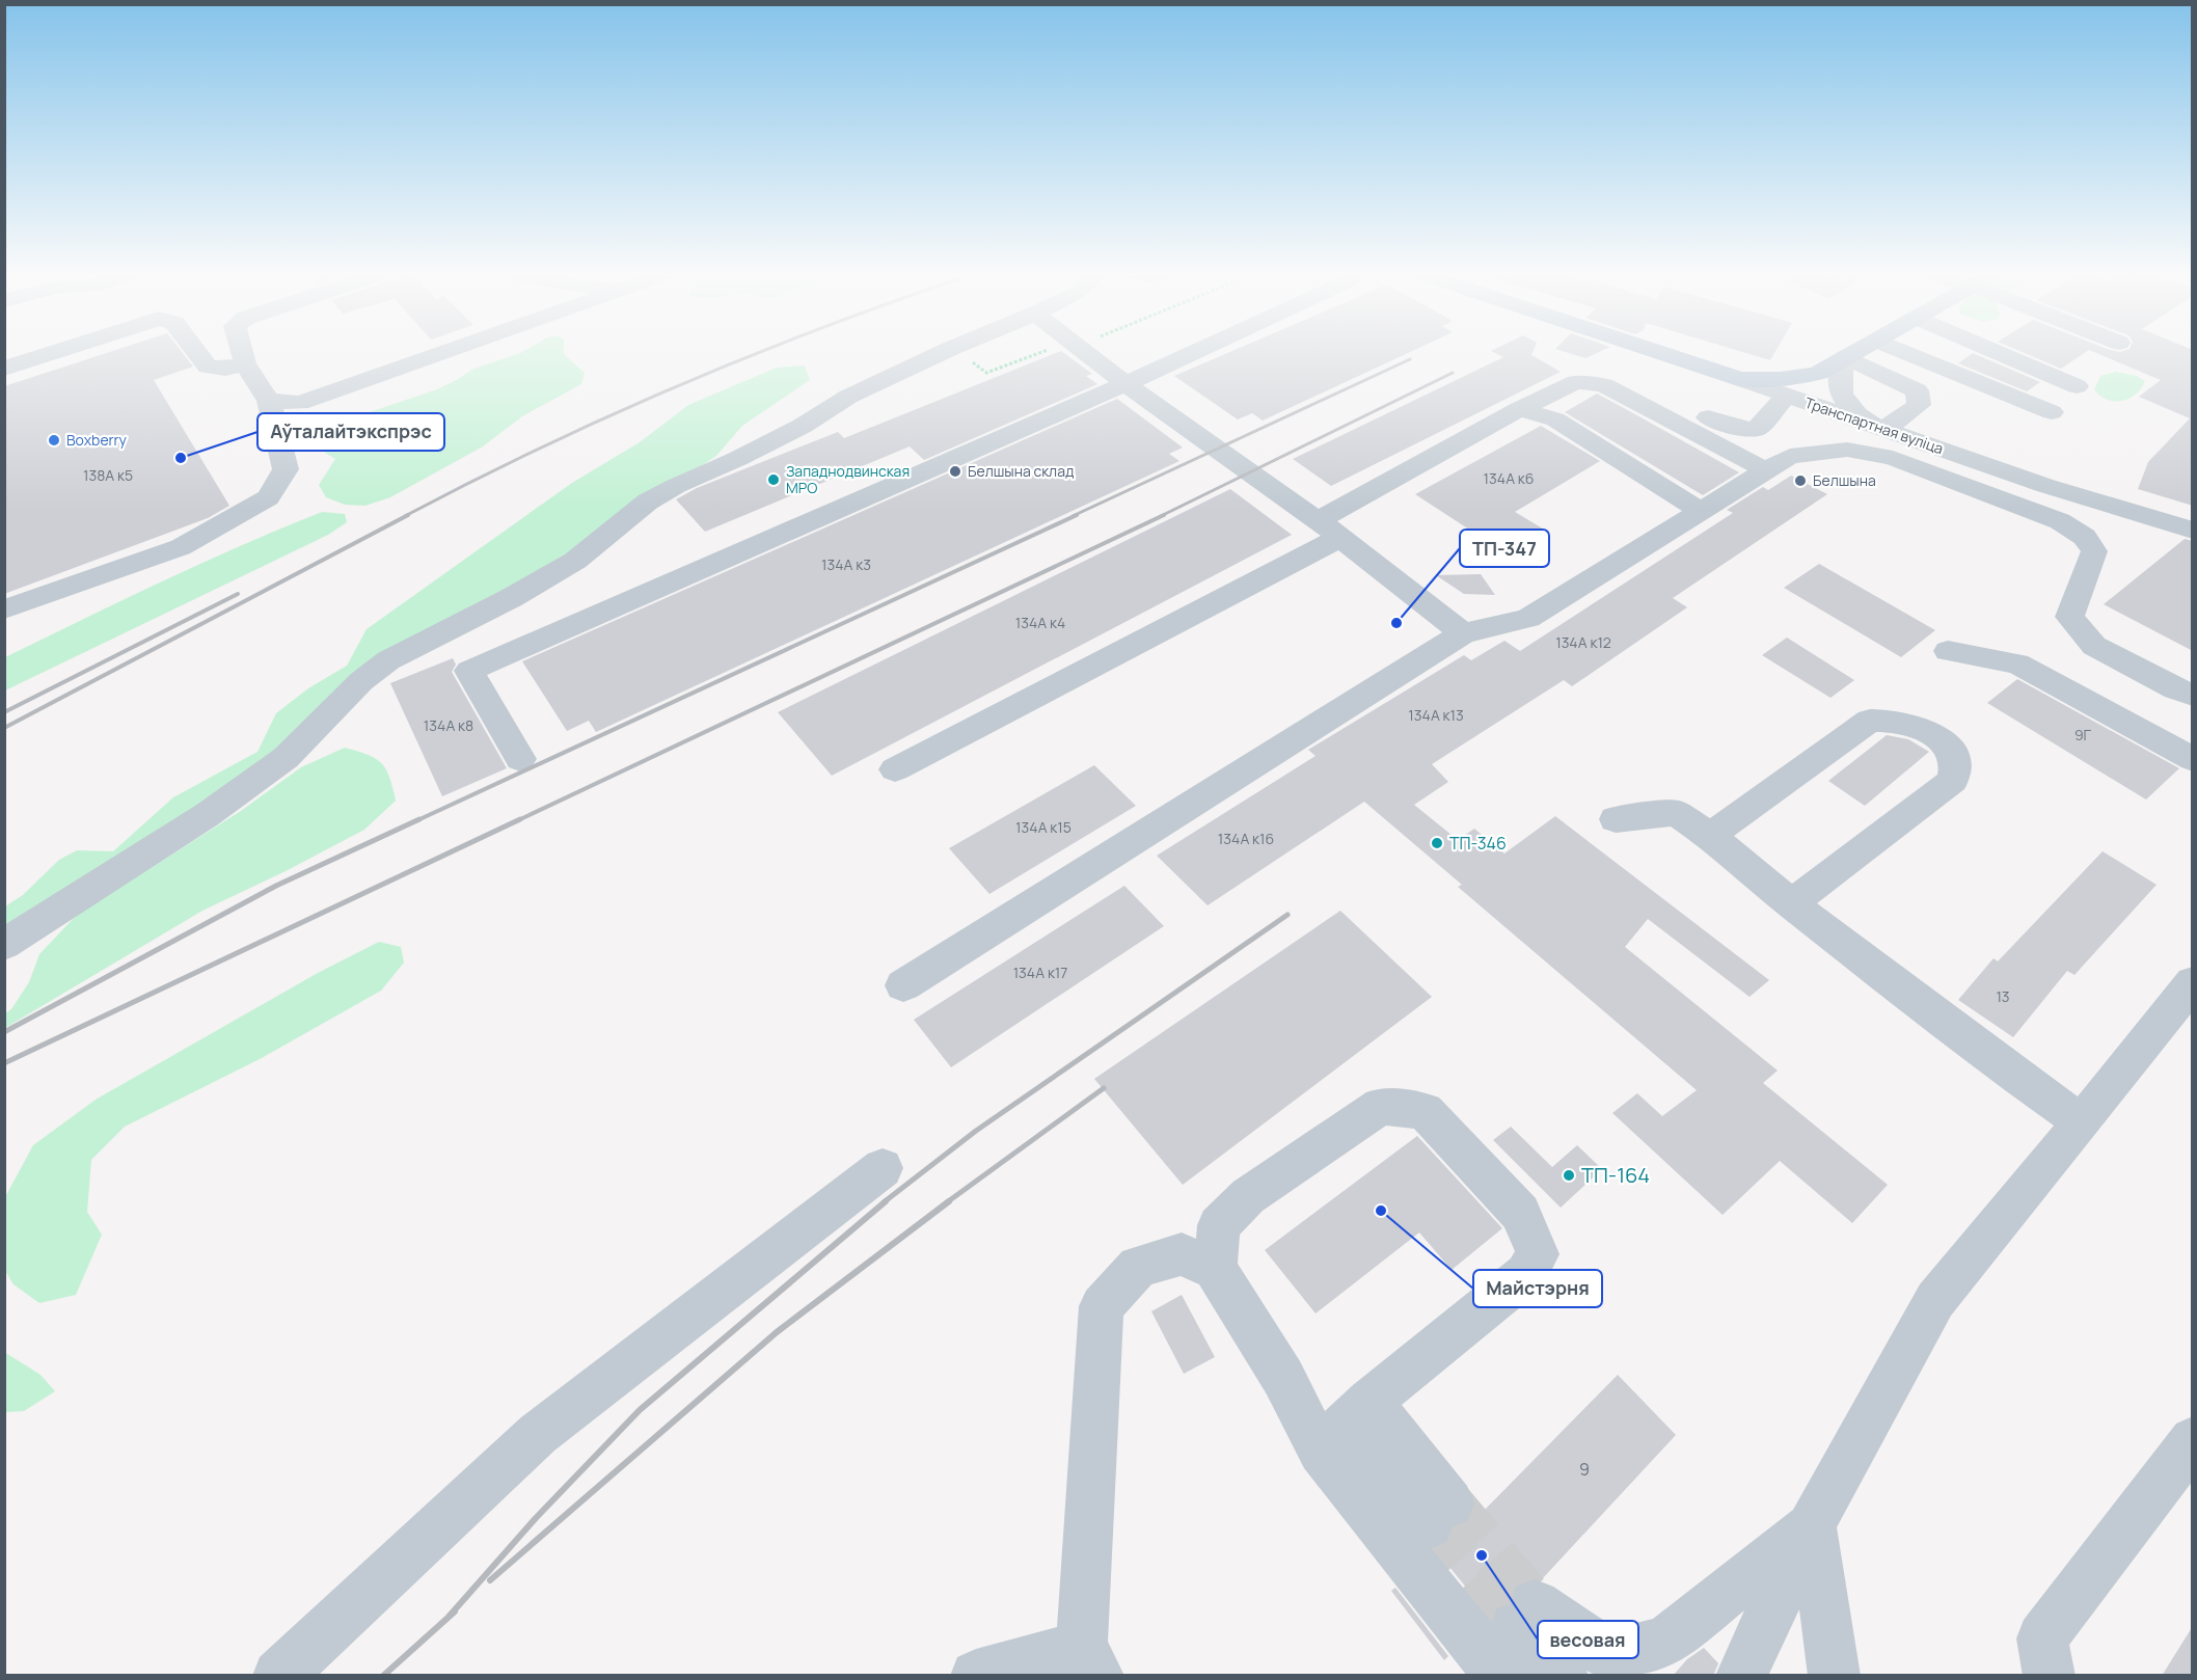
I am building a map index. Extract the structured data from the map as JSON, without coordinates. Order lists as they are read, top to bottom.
{
  "streets": {
    "main road": ["Транспартная вуліца"]
  },
  "places": [
    "Boxberry",
    "Аўталайтэкспрэс",
    "Белшына склад",
    "Западнодвинская МРО",
    "Белшына",
    "ТП-347",
    "ТП-346",
    "ТП-164",
    "Майстэрня",
    "весовая"
  ],
  "house_numbers": [
    "138А к5",
    "134А к6",
    "134А к3",
    "134А к4",
    "134А к12",
    "134А к13",
    "134А к8",
    "9Г",
    "134А к15",
    "134А к16",
    "134А к17",
    "13",
    "9"
  ]
}
